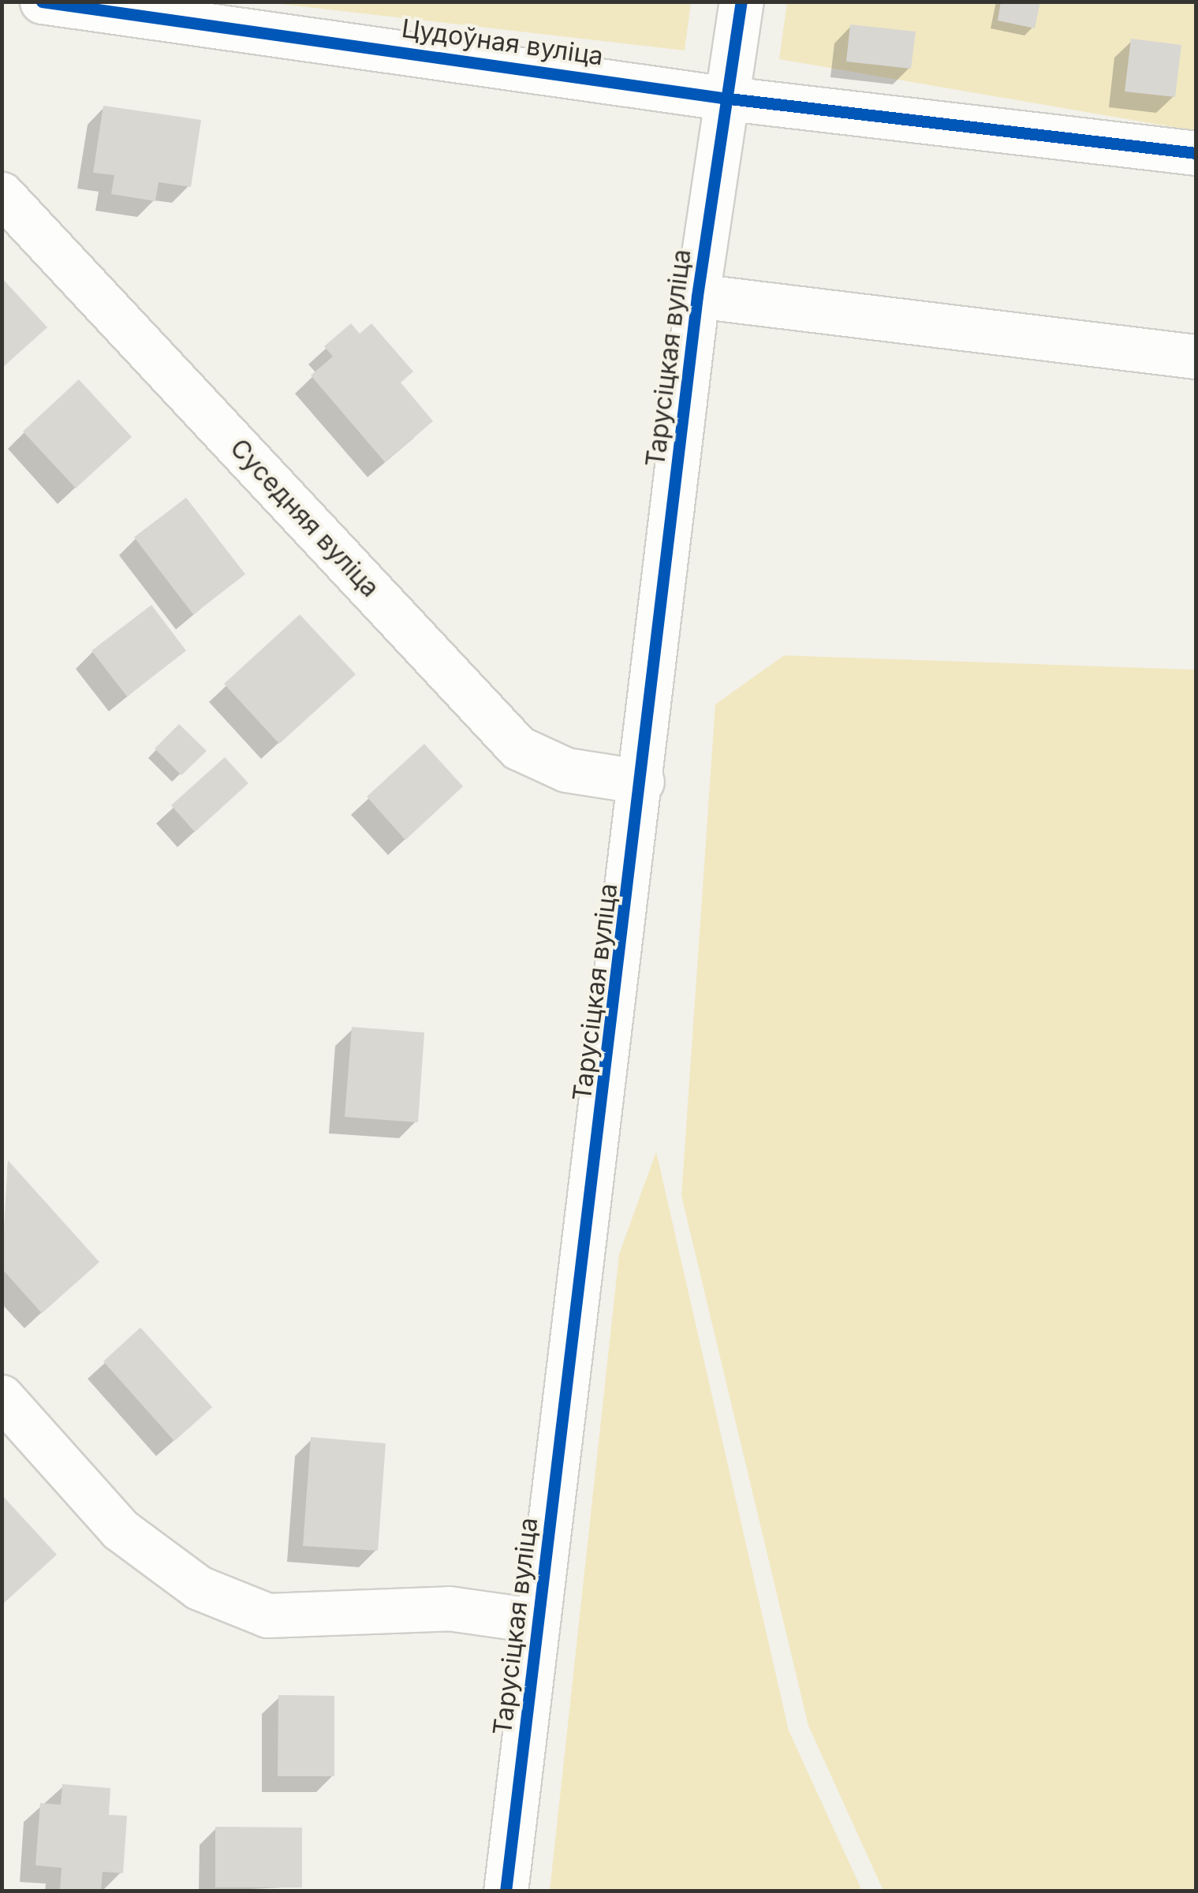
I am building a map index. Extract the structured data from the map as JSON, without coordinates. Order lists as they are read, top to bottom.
{
  "streets": {
    "street": ["Цудоўная вуліца", "Тарусіцкая вуліца", "Суседняя вуліца"]
  },
  "crossings": [
    ["Цудоўная вуліца", "Тарусіцкая вуліца"],
    ["Тарусіцкая вуліца", "Суседняя вуліца"]
  ]
}
